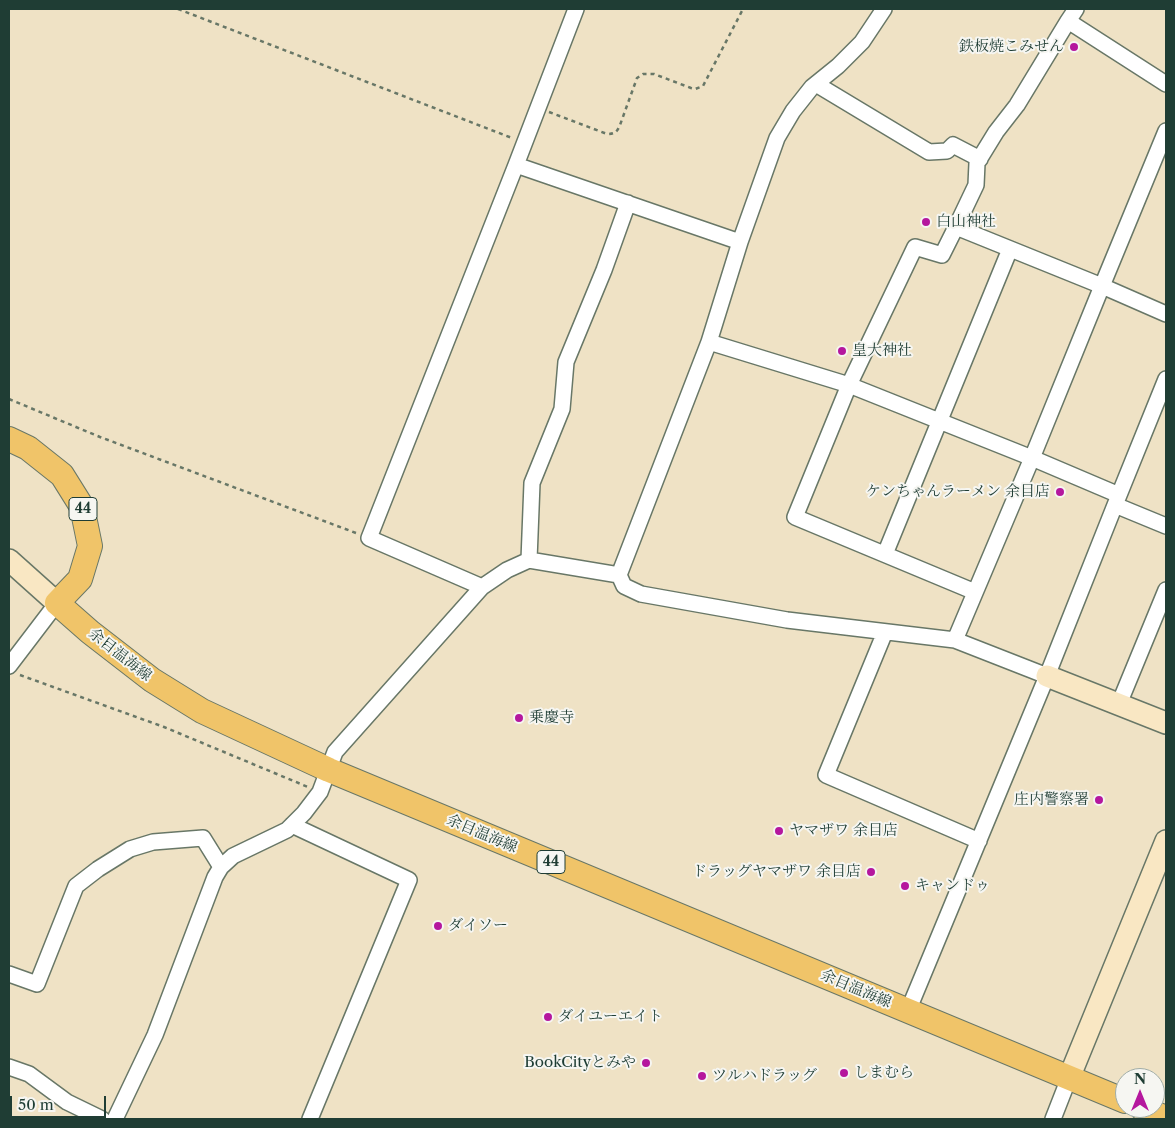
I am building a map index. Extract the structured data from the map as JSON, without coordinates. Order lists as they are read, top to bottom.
{
  "streets": {
    "main road": ["44", "余目温海線"]
  },
  "crossings": [
    ["44", "余目温海線"]
  ],
  "places": [
    "鉄板焼こみせん",
    "白山神社",
    "皇大神社",
    "ケンちゃんラーメン 余目店",
    "乗慶寺",
    "庄内警察署",
    "ヤマザワ 余目店",
    "ドラッグヤマザワ 余目店",
    "キャンドゥ",
    "ダイソー",
    "ダイユーエイト",
    "BookCityとみや",
    "しまむら",
    "ツルハドラッグ"
  ],
  "scale_bar": "50 m",
  "north": "top"
}
